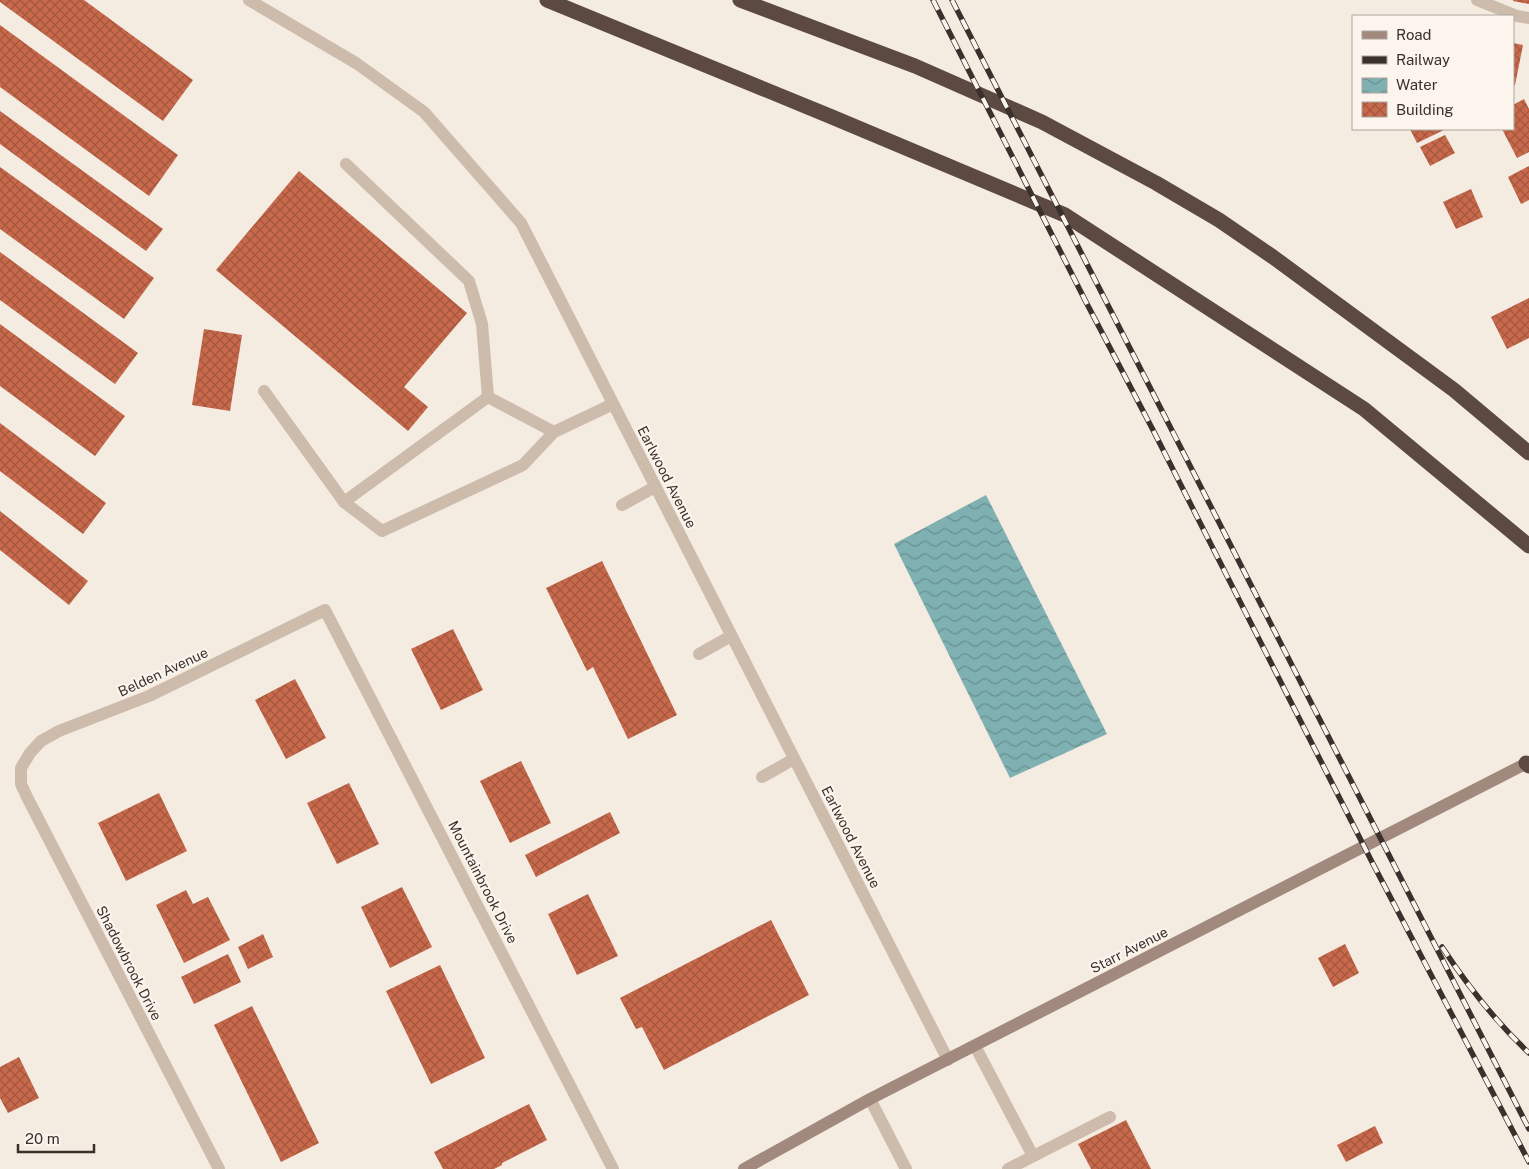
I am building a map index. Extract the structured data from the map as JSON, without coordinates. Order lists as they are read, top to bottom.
{
  "streets": {
    "main road": ["Starr Avenue"],
    "street": [
      "Earlwood Avenue",
      "Belden Avenue",
      "Mountainbrook Drive",
      "Shadowbrook Drive"
    ]
  },
  "crossings": [
    ["Earlwood Avenue", "Starr Avenue"],
    ["Belden Avenue", "Mountainbrook Drive"],
    ["Belden Avenue", "Shadowbrook Drive"]
  ],
  "legend": [
    "Road",
    "Railway",
    "Water",
    "Building"
  ],
  "scale_bar": "20 m"
}
